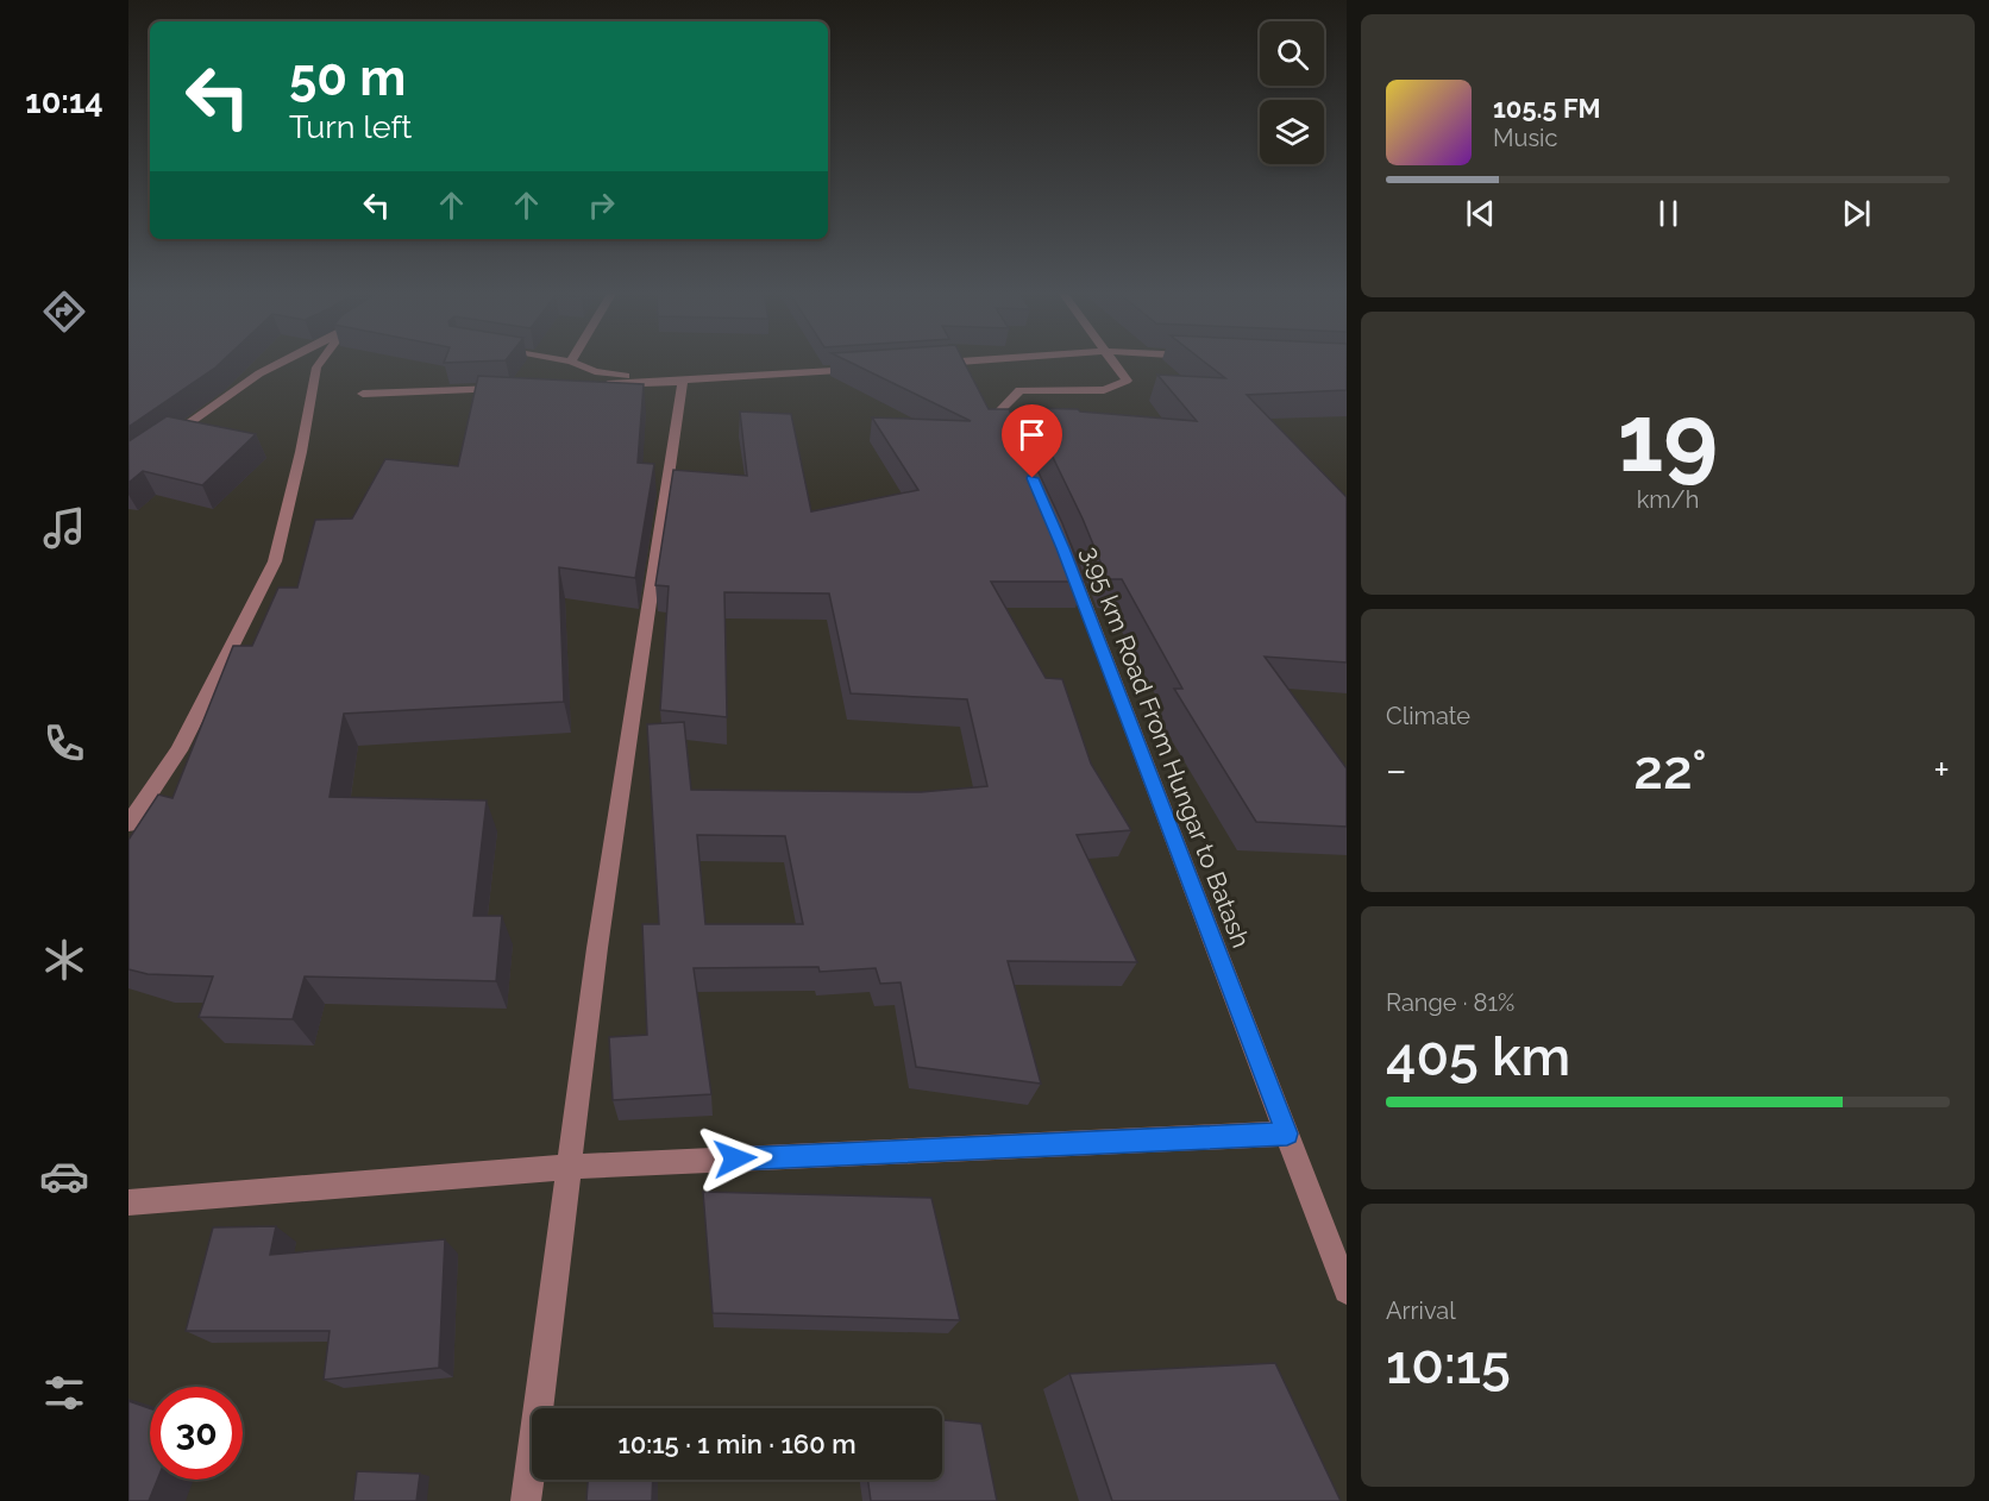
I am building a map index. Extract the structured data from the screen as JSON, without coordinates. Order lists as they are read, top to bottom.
{
  "streets": {
    "street": ["3.95 km Road From Hungar to Batash"]
  },
  "page": {
    "tabs": "10:14",
    "turn": ["50 m", "Turn left"],
    "song": ["105.5 FM", "Music"],
    "tile": [
      ["19", "km/h"],
      "Climate",
      ["Range · 81%", "405 km"],
      ["Arrival", "10:15"]
    ],
    "heat": ["−", "22°", "+"],
    "limit": "30",
    "trip": "10:15 · 1 min · 160 m"
  }
}
